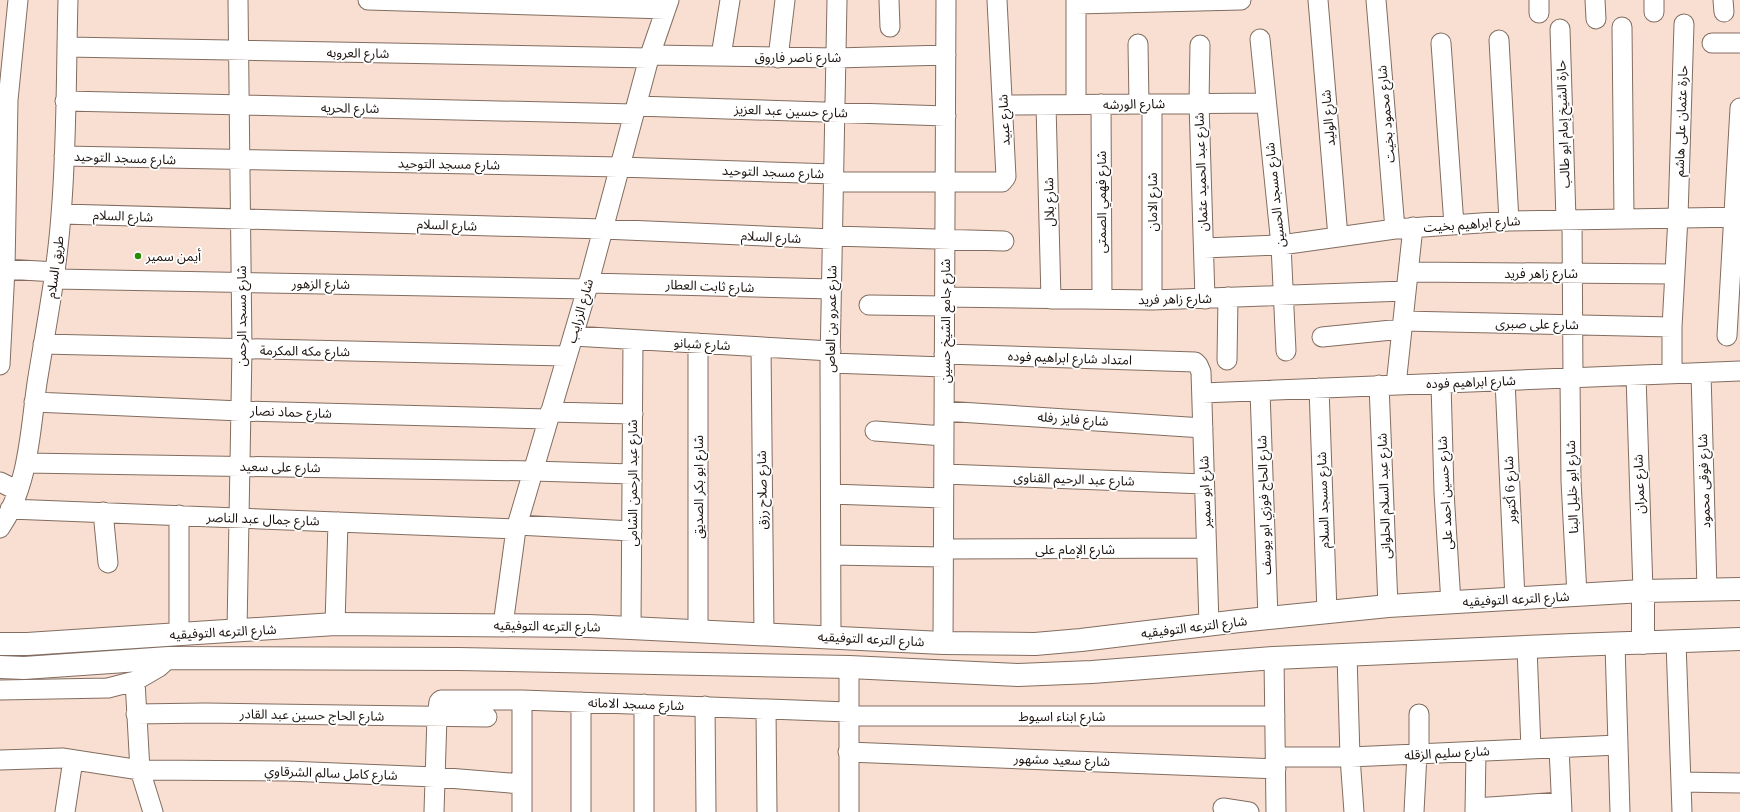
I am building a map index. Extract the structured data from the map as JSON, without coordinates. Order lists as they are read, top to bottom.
{
  "streets": {
    "main road": ["شارع الترعه التوفيقيه"],
    "street": [
      "شارع العروبه",
      "شارع ناصر فاروق",
      "شارع الورشه",
      "شارع الحريه",
      "شارع حسين عبد العزيز",
      "شارع محمود بخيت",
      "شارع الوليد",
      "شارع عبيد",
      "حارة عثمان على هاشم",
      "حارة الشيخ إمام ابو طالب",
      "شارع مسجد التوحيد",
      "شارع عبد الحميد عثمان",
      "شارع مسجد الحسين",
      "شارع بلال",
      "شارع فهمي الصمتى",
      "شارع الامان",
      "شارع السلام",
      "شارع ابراهيم بخيت",
      "طريق السلام",
      "شارع زاهر فريد",
      "شارع الزهور",
      "شارع ثابت العطار",
      "شارع الزرايب",
      "شارع مسجد الرحمن",
      "شارع عمرو بن العاص",
      "شارع جامع الشيخ حسين",
      "شارع على صبرى",
      "شارع شبانو",
      "شارع مكه المكرمة",
      "امتداد شارع ابراهيم فوده",
      "شارع ابراهيم فوده",
      "شارع حماد نصار",
      "شارع فايز رفله",
      "شارع على سعيد",
      "شارع عبد الرحيم القناوى",
      "شارع فوقى محمود",
      "شارع عبد الرحمن الشامى",
      "شارع عمران",
      "شارع ابو بكر الصديق",
      "شارع ابو خليل البنا",
      "شارع صلاح رزق",
      "شارع 6 أكتوبر",
      "شارع ابو سمير",
      "شارع حسين احمد على",
      "شارع عبد السلام الحلوانى",
      "شارع مسجد السلام",
      "شارع الحاج فوزي ابو يوسف",
      "شارع جمال عبد الناصر",
      "شارع الإمام على",
      "شارع مسجد الامانه",
      "شارع الحاج حسين عبد القادر",
      "شارع ابناء اسيوط",
      "شارع سليم الزقله",
      "شارع سعيد مشهور",
      "شارع كامل سالم الشرقاوي"
    ]
  },
  "crossings": [
    ["شارع العروبه", "شارع ناصر فاروق"],
    ["شارع العروبه", "طريق السلام"],
    ["شارع العروبه", "شارع الزرايب"],
    ["شارع العروبه", "شارع مسجد الرحمن"],
    ["شارع ناصر فاروق", "شارع الزرايب"],
    ["شارع ناصر فاروق", "شارع عمرو بن العاص"],
    ["شارع ناصر فاروق", "شارع جامع الشيخ حسين"],
    ["شارع الورشه", "شارع عبيد"],
    ["شارع الورشه", "شارع عبد الحميد عثمان"],
    ["شارع الورشه", "شارع مسجد الحسين"],
    ["شارع الورشه", "شارع بلال"],
    ["شارع الورشه", "شارع فهمي الصمتى"],
    ["شارع الورشه", "شارع الامان"],
    ["شارع الحريه", "شارع حسين عبد العزيز"],
    ["شارع الحريه", "طريق السلام"],
    ["شارع الحريه", "شارع الزرايب"],
    ["شارع الحريه", "شارع مسجد الرحمن"],
    ["شارع حسين عبد العزيز", "شارع الزرايب"],
    ["شارع حسين عبد العزيز", "شارع عمرو بن العاص"],
    ["شارع حسين عبد العزيز", "شارع جامع الشيخ حسين"],
    ["شارع محمود بخيت", "شارع ابراهيم بخيت"],
    ["شارع محمود بخيت", "شارع عبد السلام الحلوانى"],
    ["شارع الوليد", "شارع ابراهيم بخيت"],
    ["شارع عبيد", "شارع مسجد التوحيد"],
    ["شارع عبيد", "شارع جامع الشيخ حسين"],
    ["حارة عثمان على هاشم", "شارع ابراهيم بخيت"],
    ["حارة عثمان على هاشم", "شارع زاهر فريد"],
    ["حارة عثمان على هاشم", "شارع على صبرى"],
    ["حارة عثمان على هاشم", "شارع ابراهيم فوده"],
    ["حارة الشيخ إمام ابو طالب", "شارع ابراهيم بخيت"],
    ["حارة الشيخ إمام ابو طالب", "شارع ابو خليل البنا"],
    ["شارع مسجد التوحيد", "طريق السلام"],
    ["شارع مسجد التوحيد", "شارع الزرايب"],
    ["شارع مسجد التوحيد", "شارع مسجد الرحمن"],
    ["شارع مسجد التوحيد", "شارع عمرو بن العاص"],
    ["شارع مسجد التوحيد", "شارع جامع الشيخ حسين"],
    ["شارع عبد الحميد عثمان", "شارع ابراهيم بخيت"],
    ["شارع عبد الحميد عثمان", "شارع زاهر فريد"],
    ["شارع مسجد الحسين", "شارع ابراهيم بخيت"],
    ["شارع مسجد الحسين", "شارع زاهر فريد"],
    ["شارع بلال", "شارع زاهر فريد"],
    ["شارع فهمي الصمتى", "شارع زاهر فريد"],
    ["شارع الامان", "شارع زاهر فريد"],
    ["شارع السلام", "طريق السلام"],
    ["شارع السلام", "شارع الزرايب"],
    ["شارع السلام", "شارع مسجد الرحمن"],
    ["شارع السلام", "شارع عمرو بن العاص"],
    ["شارع ابراهيم بخيت", "شارع ابو خليل البنا"],
    ["شارع ابراهيم بخيت", "شارع عبد السلام الحلوانى"],
    ["طريق السلام", "شارع الزهور"],
    ["طريق السلام", "شارع مكه المكرمة"],
    ["طريق السلام", "شارع حماد نصار"],
    ["طريق السلام", "شارع على سعيد"],
    ["طريق السلام", "شارع جمال عبد الناصر"],
    ["شارع زاهر فريد", "شارع جامع الشيخ حسين"],
    ["شارع زاهر فريد", "شارع ابو خليل البنا"],
    ["شارع زاهر فريد", "شارع عبد السلام الحلوانى"],
    ["شارع الزهور", "شارع ثابت العطار"],
    ["شارع الزهور", "شارع الزرايب"],
    ["شارع الزهور", "شارع مسجد الرحمن"],
    ["شارع ثابت العطار", "شارع الزرايب"],
    ["شارع ثابت العطار", "شارع عمرو بن العاص"],
    ["شارع الزرايب", "شارع شبانو"],
    ["شارع الزرايب", "شارع مكه المكرمة"],
    ["شارع الزرايب", "شارع حماد نصار"],
    ["شارع الزرايب", "شارع على سعيد"],
    ["شارع الزرايب", "شارع جمال عبد الناصر"],
    ["شارع الزرايب", "شارع الترعه التوفيقيه"],
    ["شارع مسجد الرحمن", "شارع مكه المكرمة"],
    ["شارع مسجد الرحمن", "شارع حماد نصار"],
    ["شارع مسجد الرحمن", "شارع على سعيد"],
    ["شارع مسجد الرحمن", "شارع جمال عبد الناصر"],
    ["شارع مسجد الرحمن", "شارع الترعه التوفيقيه"],
    ["شارع عمرو بن العاص", "شارع شبانو"],
    ["شارع عمرو بن العاص", "امتداد شارع ابراهيم فوده"],
    ["شارع عمرو بن العاص", "شارع الإمام على"],
    ["شارع عمرو بن العاص", "شارع الترعه التوفيقيه"],
    ["شارع جامع الشيخ حسين", "امتداد شارع ابراهيم فوده"],
    ["شارع جامع الشيخ حسين", "شارع فايز رفله"],
    ["شارع جامع الشيخ حسين", "شارع عبد الرحيم القناوى"],
    ["شارع جامع الشيخ حسين", "شارع الإمام على"],
    ["شارع جامع الشيخ حسين", "شارع الترعه التوفيقيه"],
    ["شارع على صبرى", "شارع ابو خليل البنا"],
    ["شارع على صبرى", "شارع عبد السلام الحلوانى"],
    ["شارع شبانو", "امتداد شارع ابراهيم فوده"],
    ["شارع شبانو", "شارع عبد الرحمن الشامى"],
    ["شارع شبانو", "شارع ابو بكر الصديق"],
    ["شارع شبانو", "شارع صلاح رزق"],
    ["امتداد شارع ابراهيم فوده", "شارع ابو سمير"],
    ["شارع ابراهيم فوده", "شارع فوقى محمود"],
    ["شارع ابراهيم فوده", "شارع عمران"],
    ["شارع ابراهيم فوده", "شارع ابو خليل البنا"],
    ["شارع ابراهيم فوده", "شارع 6 أكتوبر"],
    ["شارع ابراهيم فوده", "شارع ابو سمير"],
    ["شارع ابراهيم فوده", "شارع حسين احمد على"],
    ["شارع ابراهيم فوده", "شارع عبد السلام الحلوانى"],
    ["شارع ابراهيم فوده", "شارع مسجد السلام"],
    ["شارع ابراهيم فوده", "شارع الحاج فوزي ابو يوسف"],
    ["شارع حماد نصار", "شارع عبد الرحمن الشامى"],
    ["شارع فايز رفله", "شارع ابو سمير"],
    ["شارع على سعيد", "شارع عبد الرحمن الشامى"],
    ["شارع عبد الرحيم القناوى", "شارع ابو سمير"],
    ["شارع فوقى محمود", "شارع الترعه التوفيقيه"],
    ["شارع عبد الرحمن الشامى", "شارع جمال عبد الناصر"],
    ["شارع عبد الرحمن الشامى", "شارع الترعه التوفيقيه"],
    ["شارع عمران", "شارع الترعه التوفيقيه"],
    ["شارع ابو بكر الصديق", "شارع الترعه التوفيقيه"],
    ["شارع ابو خليل البنا", "شارع الترعه التوفيقيه"],
    ["شارع صلاح رزق", "شارع الترعه التوفيقيه"],
    ["شارع 6 أكتوبر", "شارع الترعه التوفيقيه"],
    ["شارع ابو سمير", "شارع الإمام على"],
    ["شارع ابو سمير", "شارع الترعه التوفيقيه"],
    ["شارع حسين احمد على", "شارع الترعه التوفيقيه"],
    ["شارع عبد السلام الحلوانى", "شارع الترعه التوفيقيه"],
    ["شارع مسجد السلام", "شارع الترعه التوفيقيه"],
    ["شارع الحاج فوزي ابو يوسف", "شارع الترعه التوفيقيه"],
    ["شارع مسجد الامانه", "شارع الحاج حسين عبد القادر"],
    ["شارع مسجد الامانه", "شارع ابناء اسيوط"],
    ["شارع سليم الزقله", "شارع سعيد مشهور"]
  ],
  "places": ["أيمن سمير"]
}
